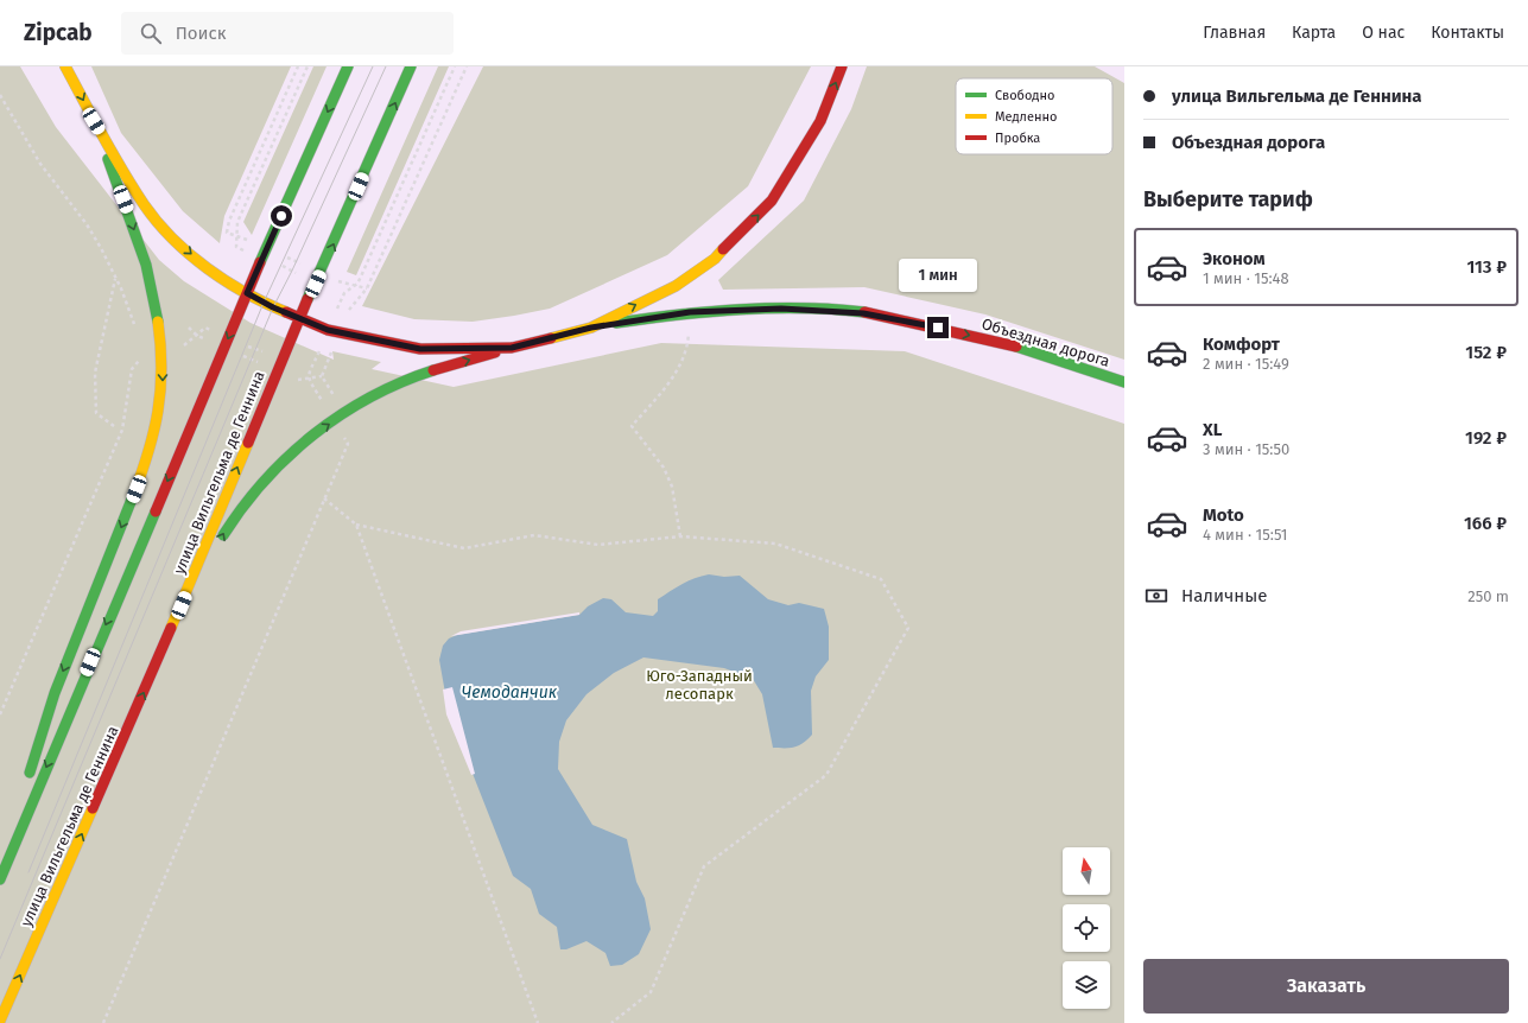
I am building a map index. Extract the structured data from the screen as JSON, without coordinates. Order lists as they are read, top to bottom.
{
  "streets": {
    "main road": ["Объездная дорога", "улица Вильгельма де Геннина"]
  },
  "one_way": ["Объездная дорога"],
  "water": ["Чемоданчик"],
  "parks": ["Юго-Западный лесопарк"],
  "legend": ["Свободно", "Медленно", "Пробка"],
  "north": "top",
  "page": {
    "header": "Zipcab",
    "search": "Поиск",
    "nav": [
      "Главная",
      "Карта",
      "О нас",
      "Контакты"
    ],
    "banner": ["улица Вильгельма де Геннина", "Объездная дорога"],
    "heading": "Выберите тариф",
    "list": [
      {
        "name": "Эконом",
        "note": "1 мин · 15:48",
        "value": "113 ₽"
      },
      {
        "name": "Комфорт",
        "note": "2 мин · 15:49",
        "value": "152 ₽"
      },
      {
        "name": "XL",
        "note": "3 мин · 15:50",
        "value": "192 ₽"
      },
      {
        "name": "Moto",
        "note": "4 мин · 15:51",
        "value": "166 ₽"
      }
    ],
    "bubble": "1 мин",
    "pay": ["Наличные", "250 m"],
    "buttons": "Заказать"
  }
}
